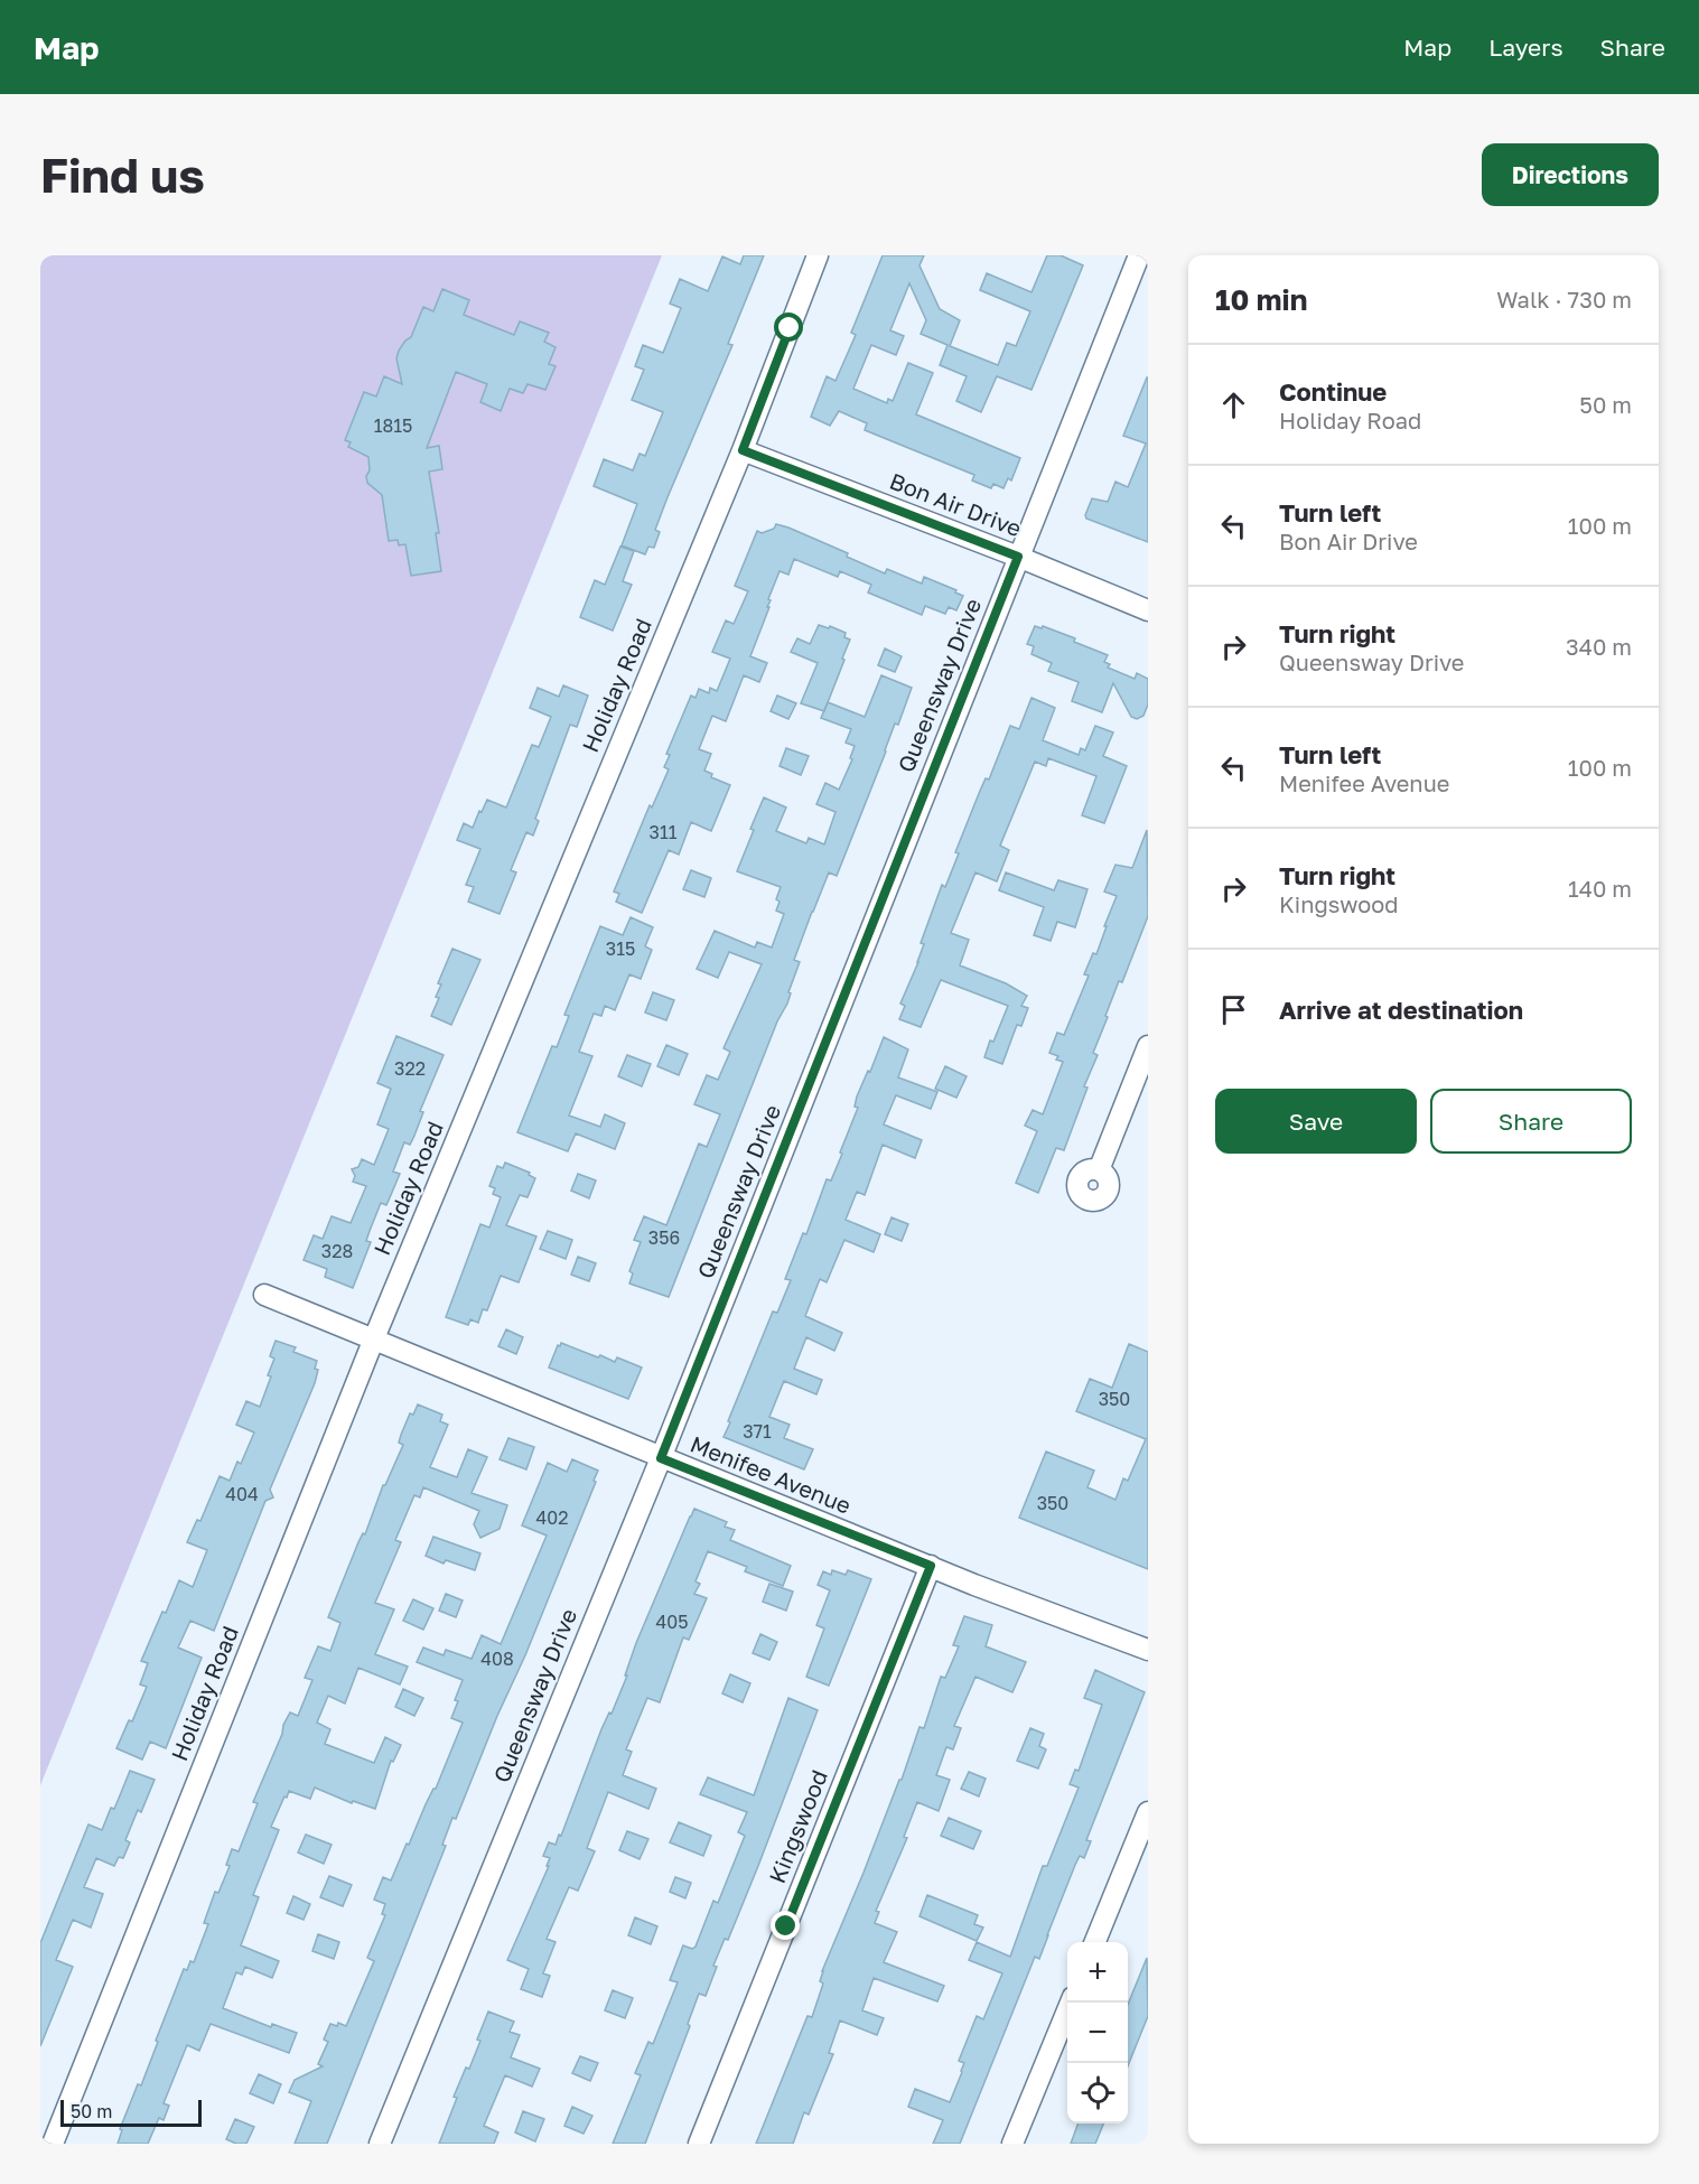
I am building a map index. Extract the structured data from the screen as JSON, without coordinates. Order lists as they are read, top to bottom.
{
  "streets": {
    "street": [
      "Bon Air Drive",
      "Holiday Road",
      "Queensway Drive",
      "Menifee Avenue",
      "Kingswood"
    ]
  },
  "crossings": [
    ["Bon Air Drive", "Holiday Road"],
    ["Bon Air Drive", "Queensway Drive"],
    ["Holiday Road", "Menifee Avenue"],
    ["Queensway Drive", "Menifee Avenue"],
    ["Menifee Avenue", "Kingswood"]
  ],
  "house_numbers": [
    "1815",
    "311",
    "315",
    "322",
    "356",
    "328",
    "350",
    "371",
    "404",
    "350",
    "402",
    "405",
    "408"
  ],
  "scale_bar": "50 m",
  "page": {
    "header": "Map",
    "nav": ["Map", "Layers", "Share"],
    "buttons": [
      "Directions",
      ["Save", "Share"]
    ],
    "title": "Find us",
    "heading": ["10 min", "Walk · 730 m"],
    "list": [
      ["Continue", "Holiday Road", "50 m"],
      ["Turn left", "Bon Air Drive", "100 m"],
      ["Turn right", "Queensway Drive", "340 m"],
      ["Turn left", "Menifee Avenue", "100 m"],
      ["Turn right", "Kingswood", "140 m"],
      "Arrive at destination"
    ],
    "map_buttons": ["+", "−"],
    "scale": "50 m"
  }
}
